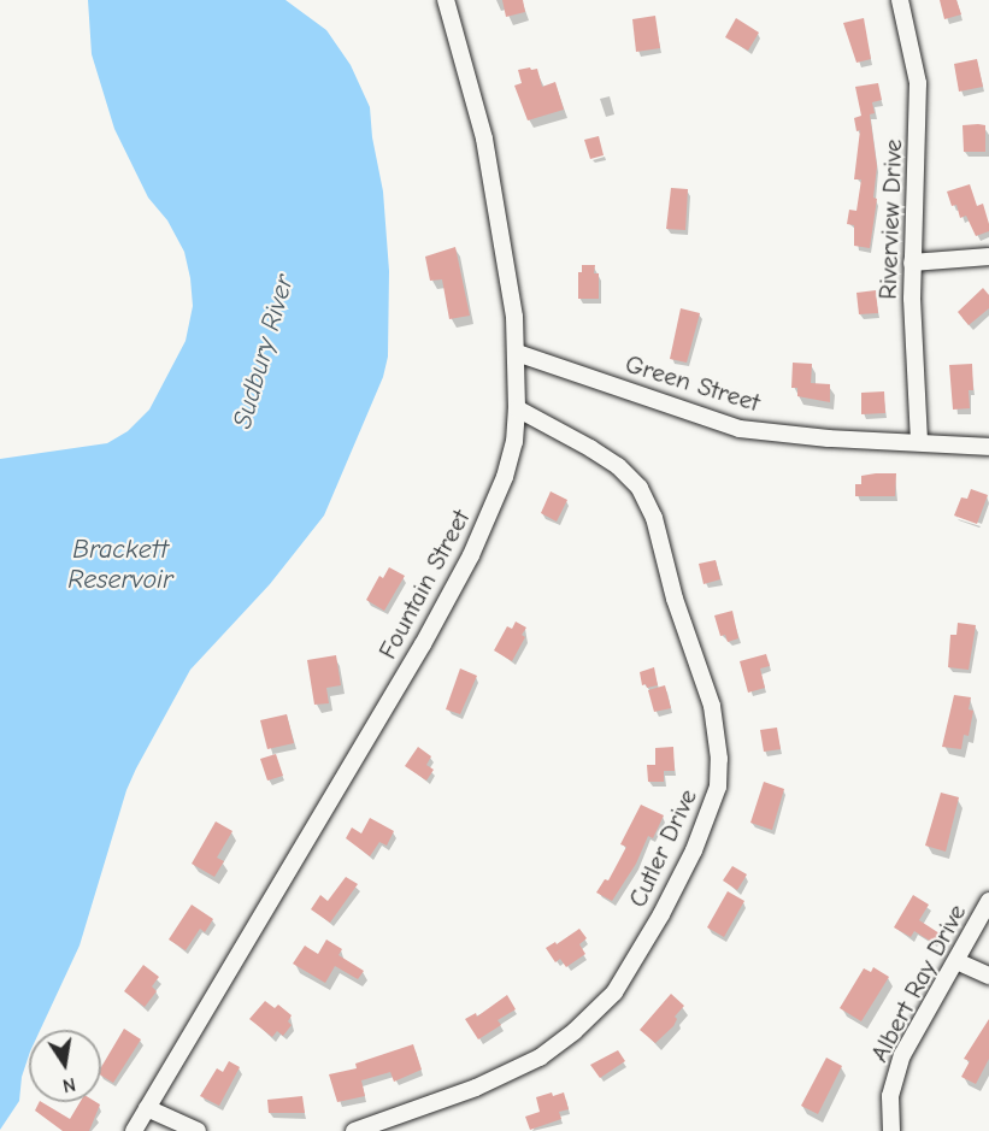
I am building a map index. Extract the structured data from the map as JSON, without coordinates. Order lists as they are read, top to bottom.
{
  "streets": {
    "street": [
      "Riverview Drive",
      "Green Street",
      "Fountain Street",
      "Cutler Drive",
      "Albert Ray Drive"
    ]
  },
  "crossings": [
    ["Riverview Drive", "Green Street"],
    ["Green Street", "Fountain Street"],
    ["Fountain Street", "Cutler Drive"]
  ],
  "water": ["Sudbury River", "Brackett Reservoir"],
  "north": "bottom"
}
